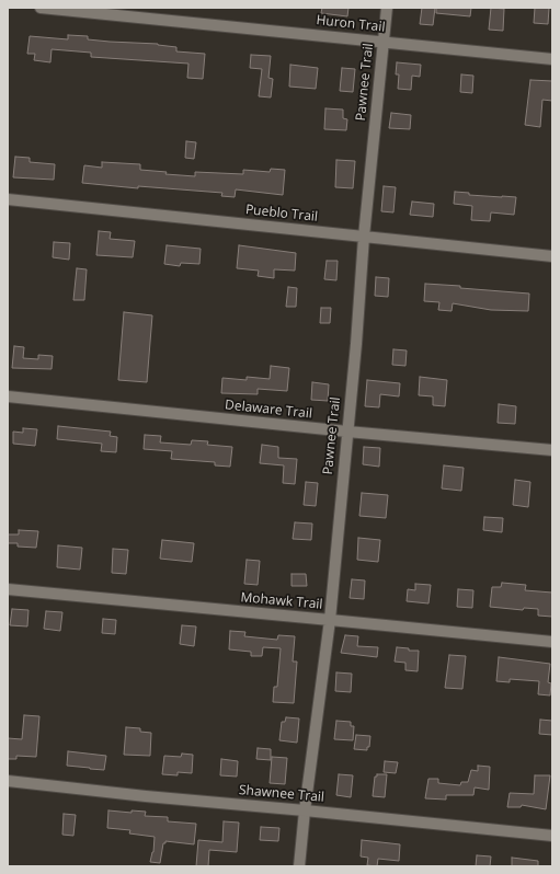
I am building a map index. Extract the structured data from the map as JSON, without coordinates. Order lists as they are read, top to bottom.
{
  "streets": {
    "street": [
      "Huron Trail",
      "Pawnee Trail",
      "Pueblo Trail",
      "Delaware Trail",
      "Mohawk Trail",
      "Shawnee Trail"
    ]
  },
  "crossings": [
    ["Huron Trail", "Pawnee Trail"],
    ["Pawnee Trail", "Pueblo Trail"],
    ["Pawnee Trail", "Delaware Trail"],
    ["Pawnee Trail", "Mohawk Trail"],
    ["Pawnee Trail", "Shawnee Trail"]
  ]
}
